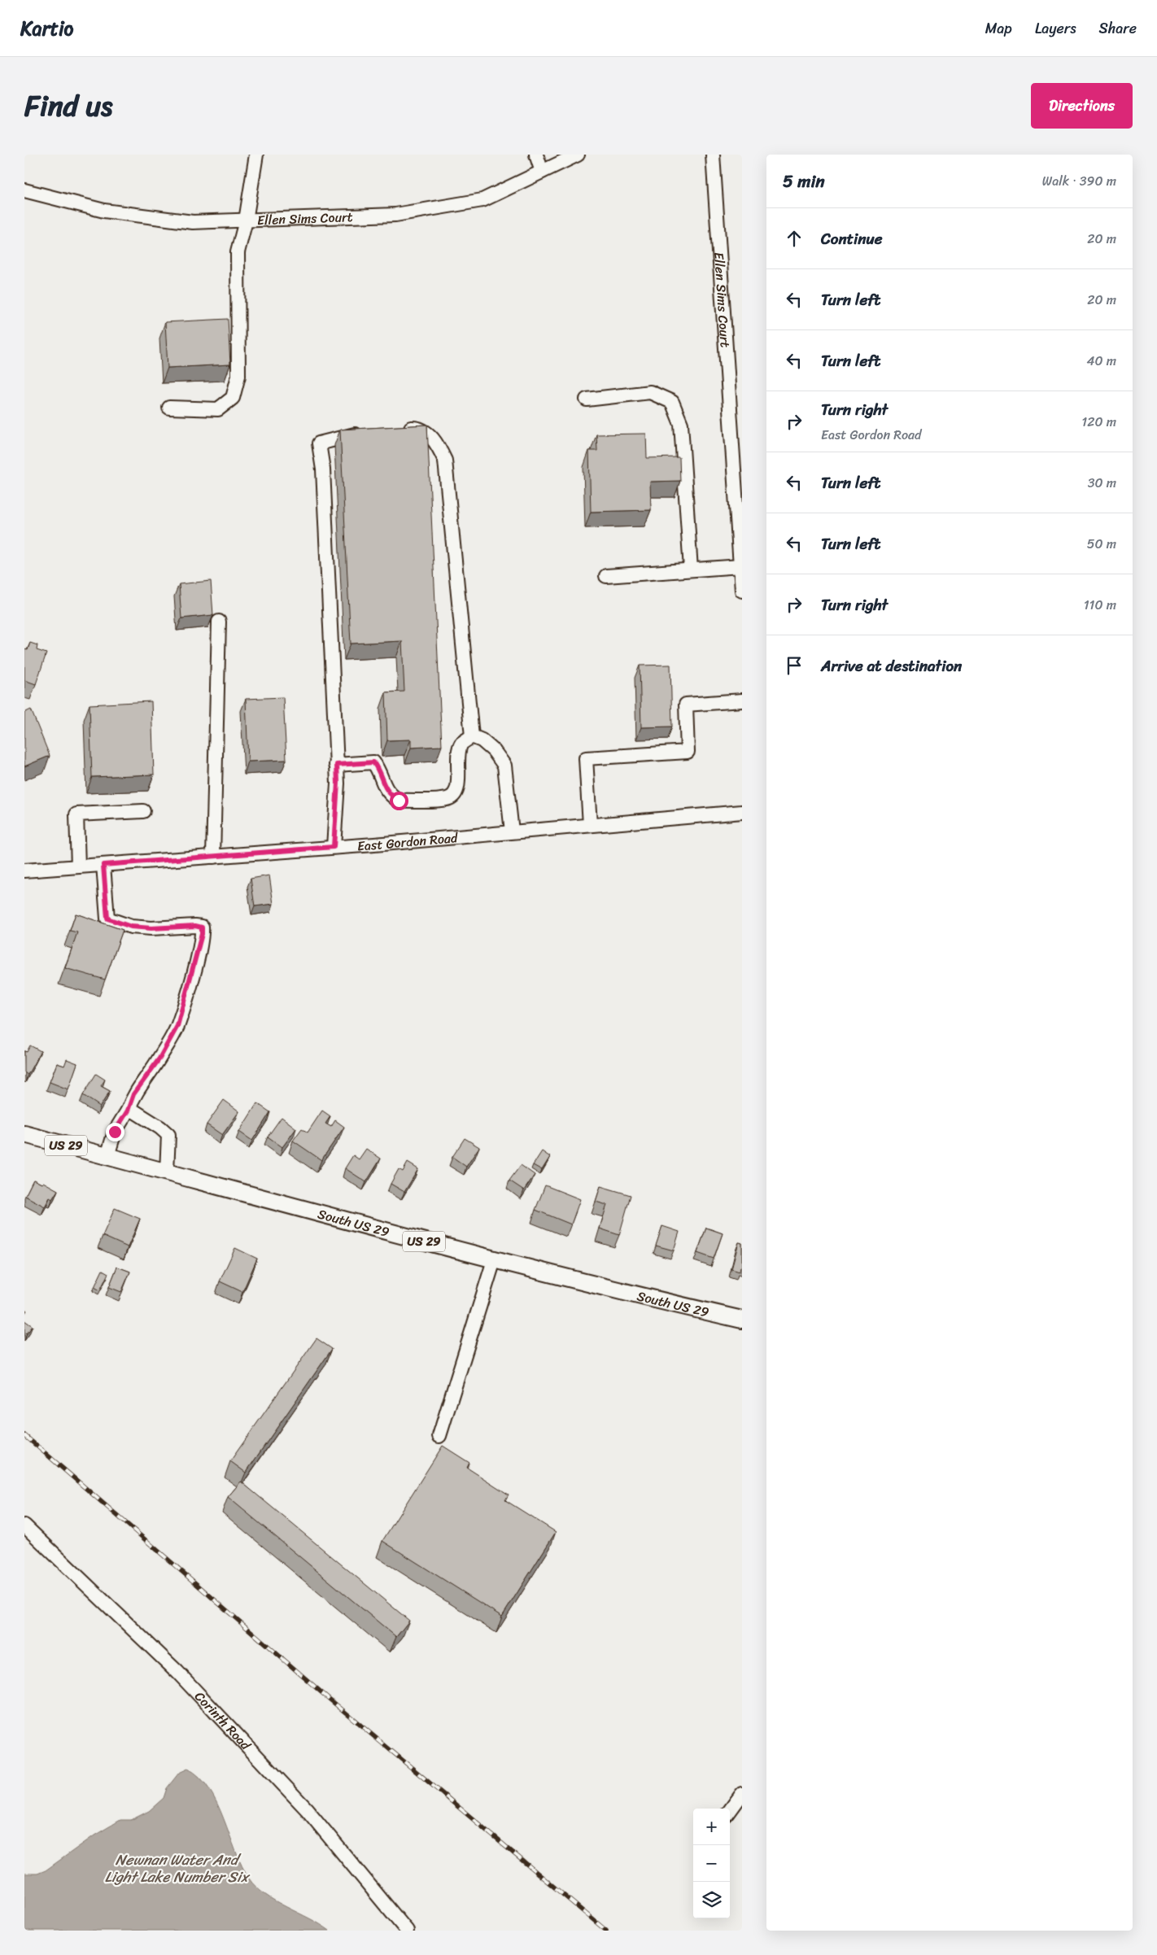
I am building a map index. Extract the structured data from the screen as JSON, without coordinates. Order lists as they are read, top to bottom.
{
  "streets": {
    "main road": ["US 29", "South US 29"],
    "street": ["Ellen Sims Court", "East Gordon Road", "Corinth Road"]
  },
  "crossings": [
    ["US 29", "South US 29"]
  ],
  "water": ["Newnan Water And Light Lake Number Six"],
  "page": {
    "header": "Kartio",
    "nav": ["Map", "Layers", "Share"],
    "title": "Find us",
    "buttons": "Directions",
    "heading": ["5 min", "Walk · 390 m"],
    "list": [
      ["Continue", "20 m"],
      ["Turn left", "20 m"],
      ["Turn left", "40 m"],
      ["Turn right", "East Gordon Road", "120 m"],
      ["Turn left", "30 m"],
      ["Turn left", "50 m"],
      ["Turn right", "110 m"],
      "Arrive at destination"
    ],
    "map_buttons": ["+", "−"]
  }
}
